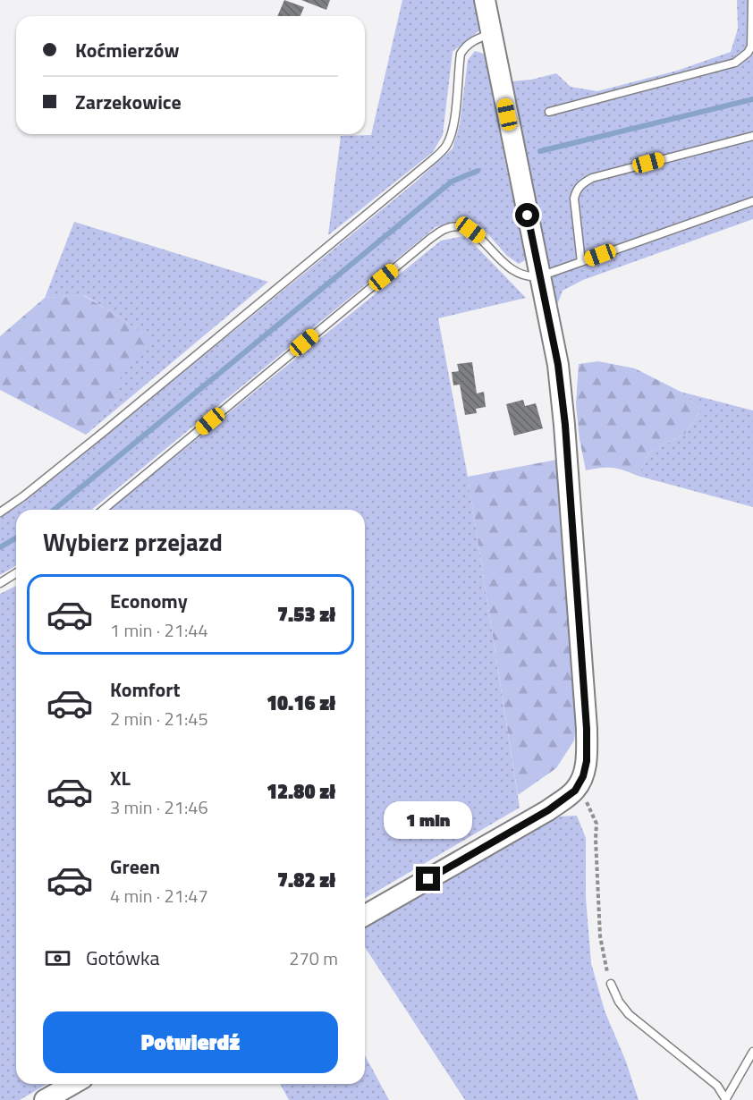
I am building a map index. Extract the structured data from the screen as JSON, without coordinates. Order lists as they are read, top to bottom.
{
  "page": {
    "banner": ["Koćmierzów", "Zarzekowice"],
    "heading": "Wybierz przejazd",
    "list": [
      {
        "name": "Economy",
        "note": "1 min · 21:44",
        "value": "7.53 zł"
      },
      {
        "name": "Komfort",
        "note": "2 min · 21:45",
        "value": "10.16 zł"
      },
      {
        "name": "XL",
        "note": "3 min · 21:46",
        "value": "12.80 zł"
      },
      {
        "name": "Green",
        "note": "4 min · 21:47",
        "value": "7.82 zł"
      }
    ],
    "bubble": "1 min",
    "pay": ["Gotówka", "270 m"],
    "buttons": "Potwierdź"
  }
}
